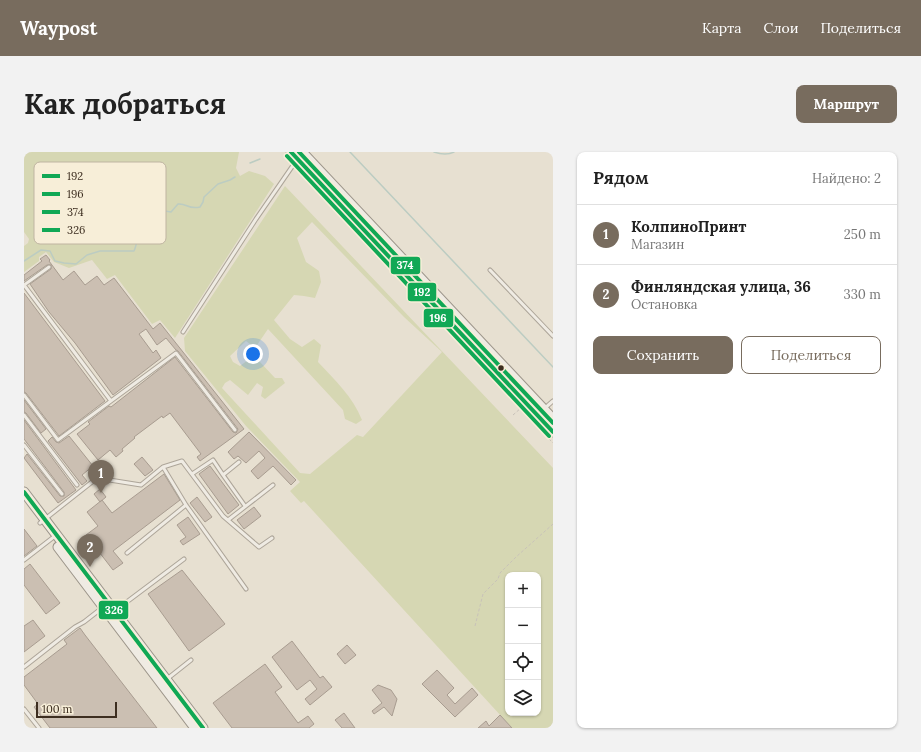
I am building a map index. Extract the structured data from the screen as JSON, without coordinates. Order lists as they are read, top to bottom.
{
  "lines": [
    "transit line 192",
    "transit line 374",
    "transit line 196",
    "transit line 326"
  ],
  "legend": [
    "192",
    "196",
    "374",
    "326"
  ],
  "scale_bar": "100 m",
  "page": {
    "header": "Waypost",
    "nav": ["Карта", "Слои", "Поделиться"],
    "buttons": [
      "Маршрут",
      ["Сохранить", "Поделиться"]
    ],
    "title": "Как добраться",
    "heading": ["Рядом", "Найдено: 2"],
    "list": [
      {
        "mark": "1",
        "name": "КолпиноПринт",
        "note": "Магазин",
        "value": "250 m"
      },
      {
        "mark": "2",
        "name": "Финляндская улица, 36",
        "note": "Остановка",
        "value": "330 m"
      }
    ],
    "pins": ["1", "2"],
    "map_buttons": ["+", "−"],
    "scale": "100 m"
  }
}
